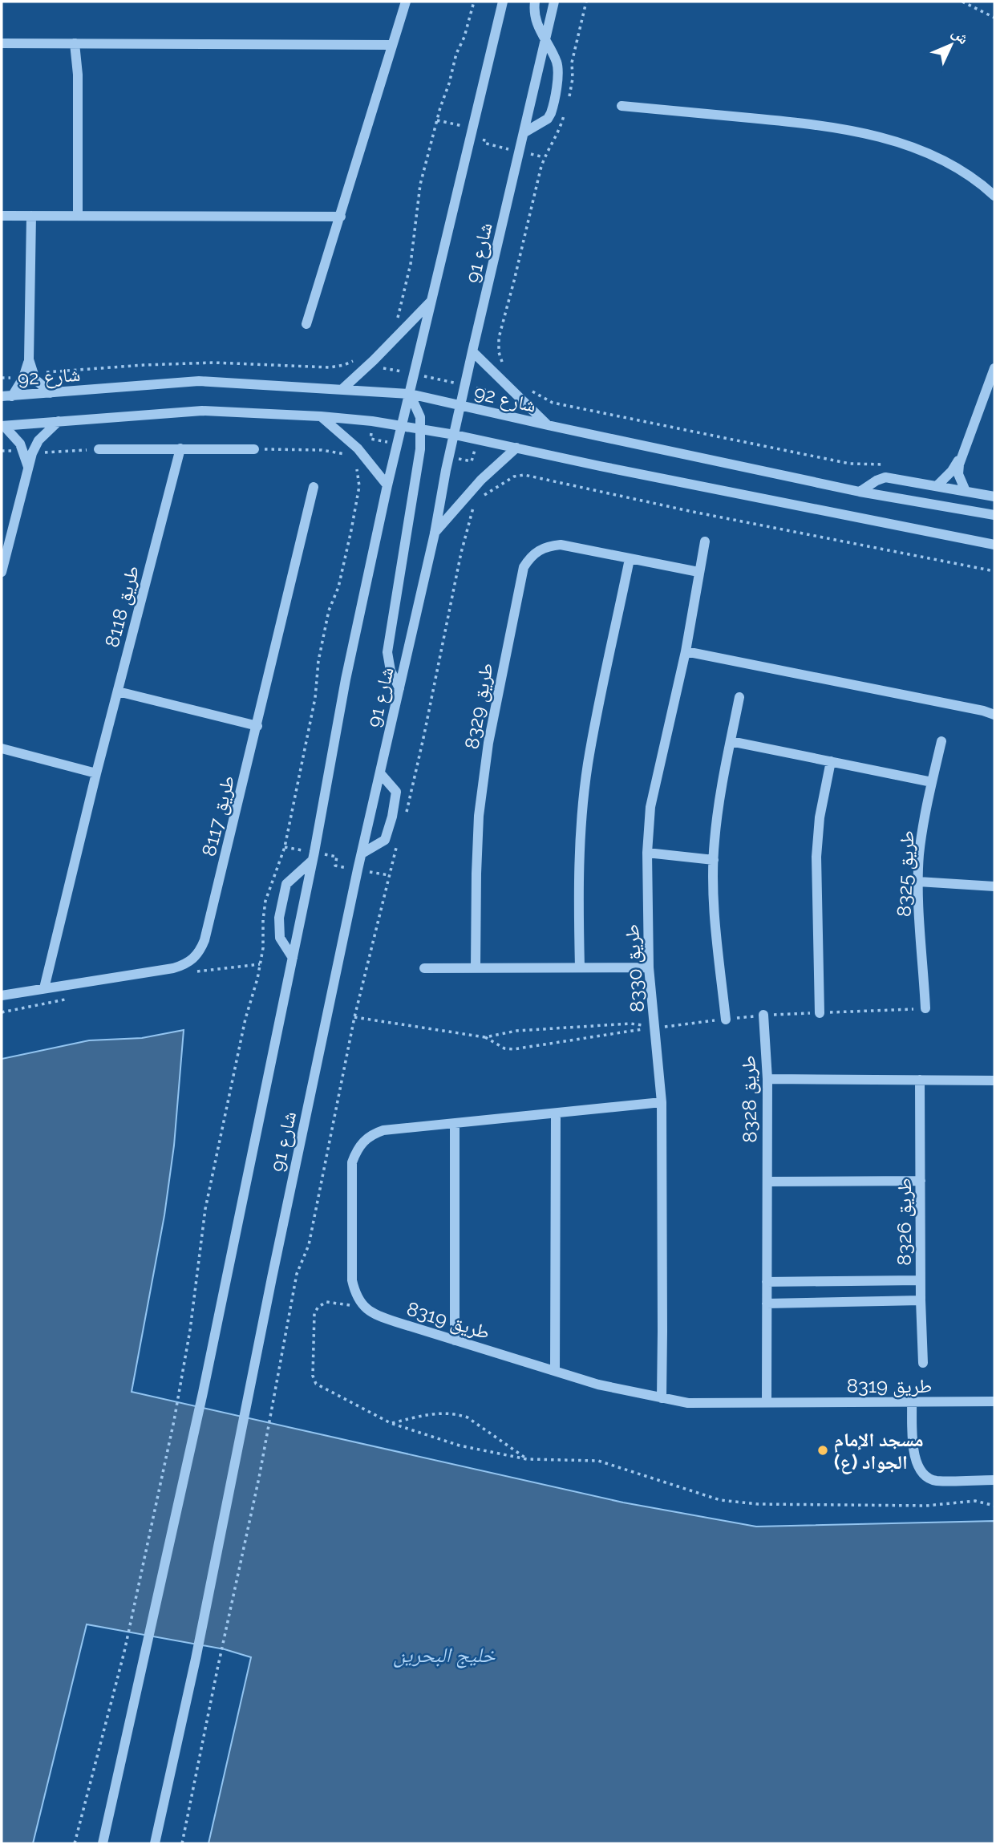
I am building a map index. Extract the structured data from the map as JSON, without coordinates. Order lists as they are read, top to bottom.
{
  "streets": {
    "street": [
      "شارع 91",
      "شارع 92",
      "طريق 8118",
      "طريق 8329",
      "طريق 8117",
      "طريق 8325",
      "طريق 8330",
      "طريق 8328",
      "طريق 8326",
      "طريق 8319"
    ]
  },
  "crossings": [
    ["شارع 91", "شارع 92"],
    ["طريق 8118", "طريق 8117"],
    ["طريق 8329", "طريق 8330"],
    ["طريق 8330", "طريق 8319"],
    ["طريق 8328", "طريق 8319"]
  ],
  "water": ["خليج البحرين"],
  "places": ["مسجد الإمام الجواد (ع)"],
  "north": "top right"
}
